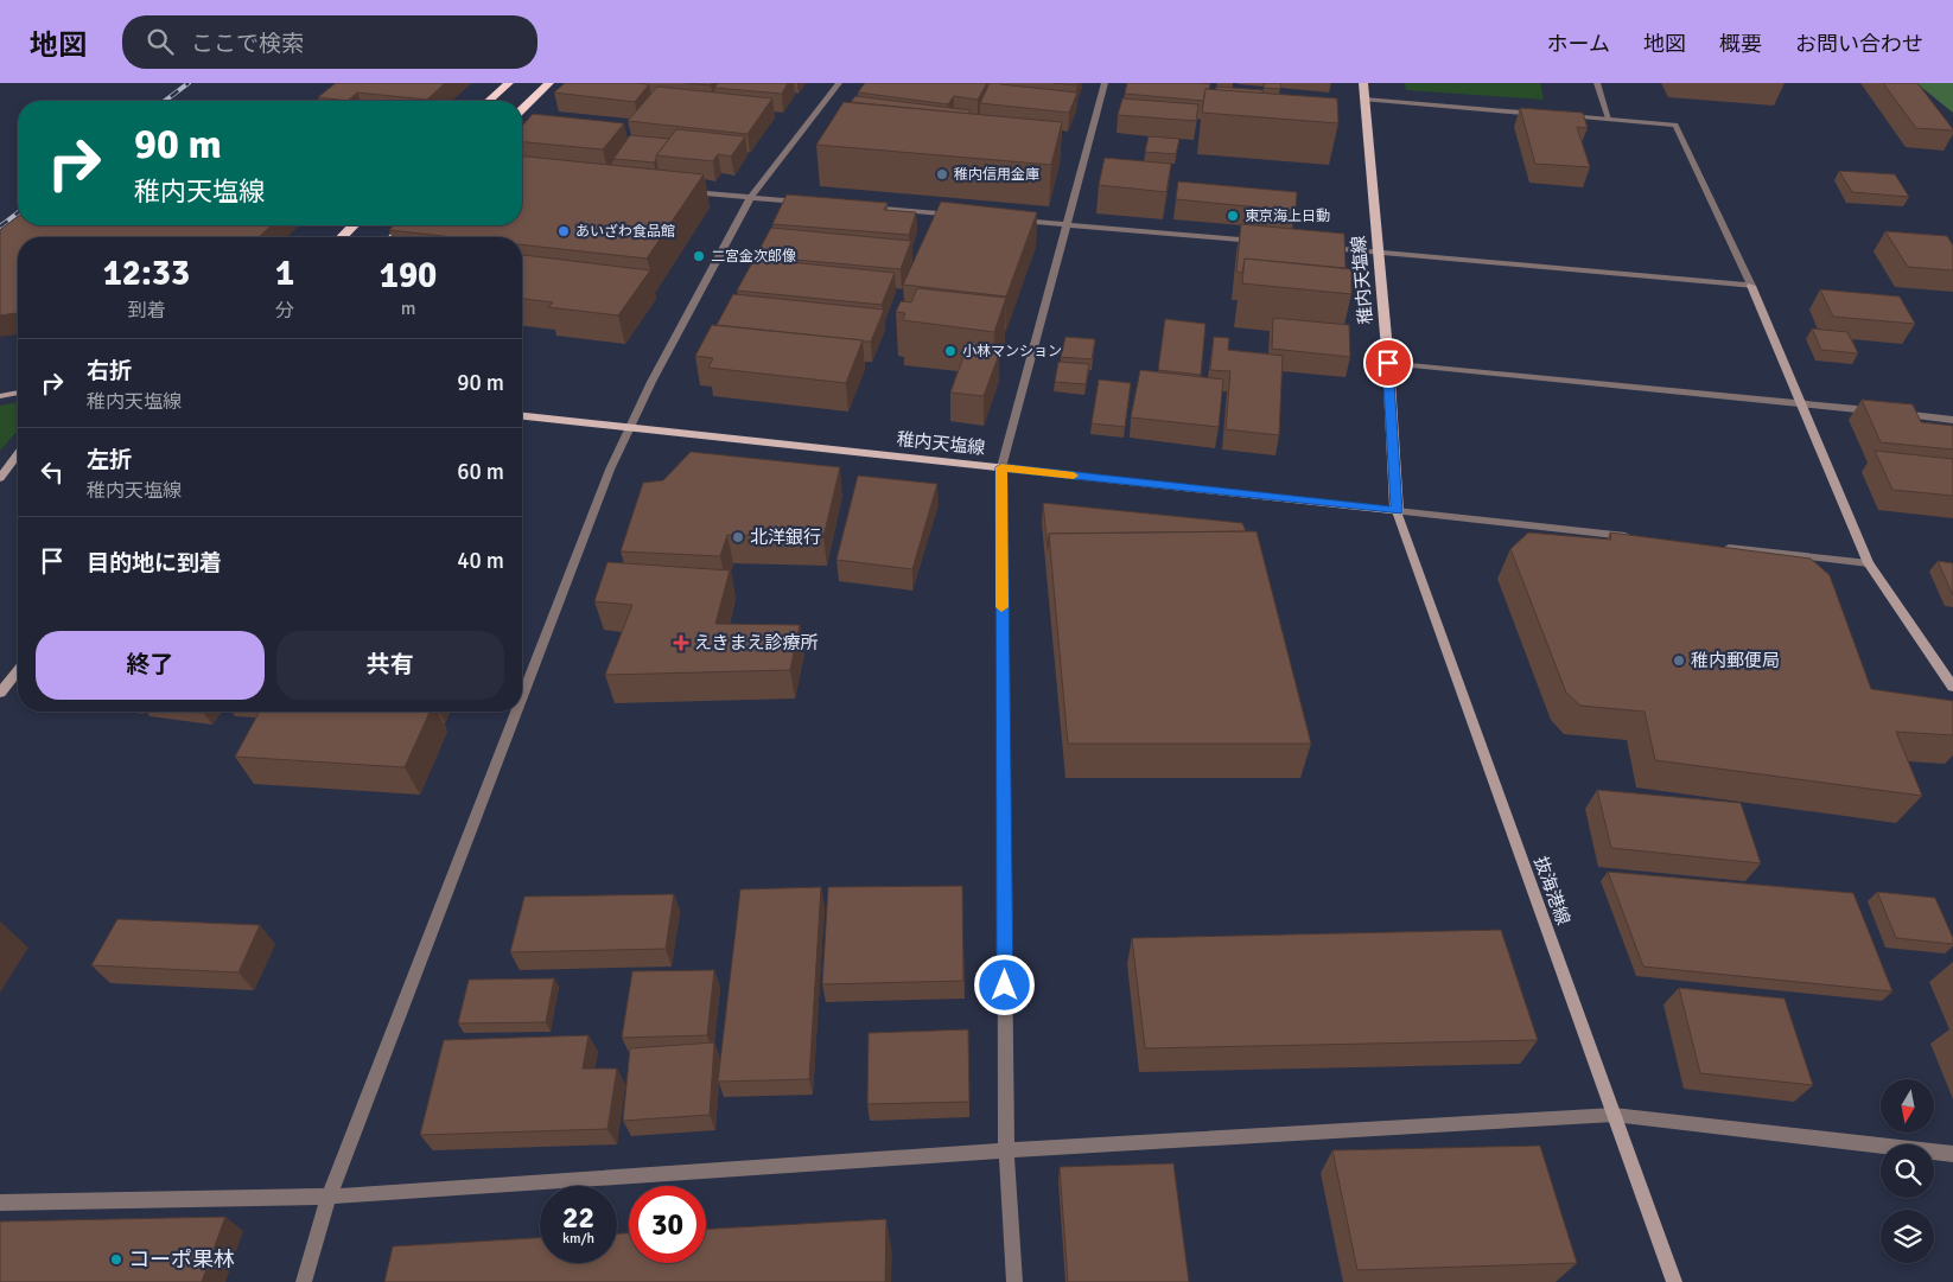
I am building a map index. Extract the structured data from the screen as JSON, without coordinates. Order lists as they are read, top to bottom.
{
  "streets": {
    "main road": ["稚内天塩線"],
    "street": ["抜海港線"]
  },
  "crossings": [
    ["稚内天塩線", "抜海港線"]
  ],
  "places": {
    "other": [
      "稚内信用金庫",
      "東京海上日動",
      "あいざわ食品館",
      "二宮金次郎像",
      "小林マンション",
      "北洋銀行",
      "稚内郵便局",
      "コーポ果林"
    ],
    "health": ["えきまえ診療所"]
  },
  "north": "bottom",
  "page": {
    "header": "地図",
    "search": "ここで検索",
    "nav": [
      "ホーム",
      "地図",
      "概要",
      "お問い合わせ"
    ],
    "turn": ["90 m", "稚内天塩線"],
    "eta": [
      "12:33",
      "到着",
      "1",
      "分",
      "190",
      "m"
    ],
    "list": [
      {
        "name": "右折",
        "note": "稚内天塩線",
        "value": "90 m"
      },
      {
        "name": "左折",
        "note": "稚内天塩線",
        "value": "60 m"
      },
      {
        "name": "目的地に到着",
        "value": "40 m"
      }
    ],
    "buttons": ["終了", "共有"],
    "speed": "22 km/h",
    "limit": "30"
  }
}
